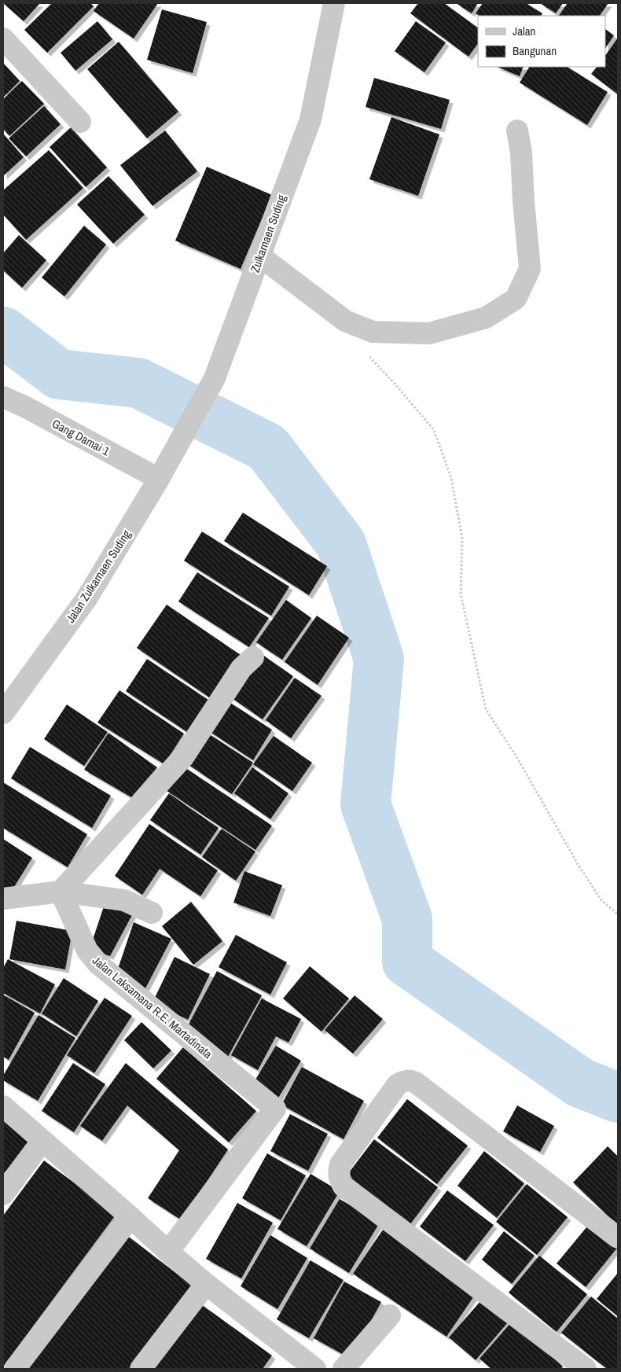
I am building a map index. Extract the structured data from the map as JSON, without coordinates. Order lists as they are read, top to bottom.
{
  "streets": {
    "street": [
      "Zulkarnaen Suding",
      "Gang Damai 1",
      "Jalan Zulkarnaen Suding",
      "Jalan Laksamana R.E. Martadinata"
    ]
  },
  "crossings": [
    ["Zulkarnaen Suding", "Jalan Zulkarnaen Suding"],
    ["Gang Damai 1", "Jalan Zulkarnaen Suding"]
  ],
  "legend": ["Jalan", "Bangunan"]
}
